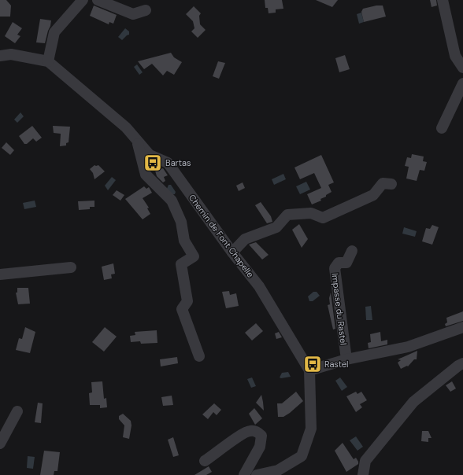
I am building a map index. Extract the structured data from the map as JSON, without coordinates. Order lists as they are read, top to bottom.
{
  "streets": {
    "street": ["Chemin de Font Chapelle", "Impasse du Rastel"]
  },
  "places": {
    "bus stop": ["Bartas", "Rastel"]
  }
}
